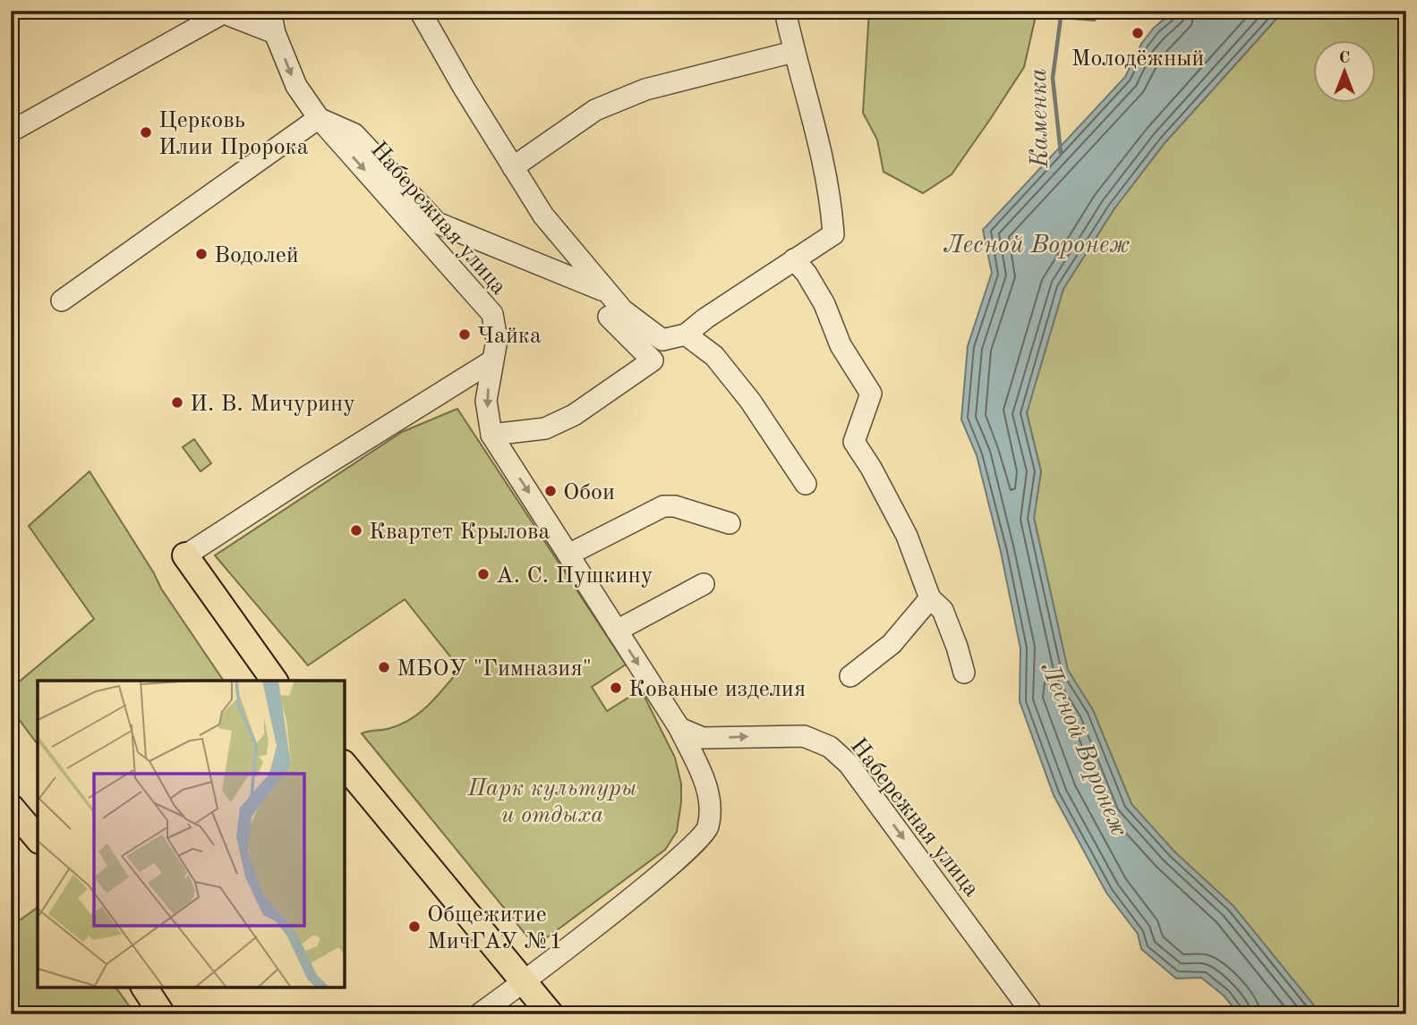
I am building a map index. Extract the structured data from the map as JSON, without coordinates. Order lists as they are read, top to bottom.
{
  "streets": {
    "street": ["Набережная улица"]
  },
  "water": ["Каменка", "Лесной Воронеж"],
  "parks": ["Парк культуры и отдыха"],
  "places": [
    "Молодёжный",
    "Церковь Илии Пророка",
    "Водолей",
    "Чайка",
    "И. В. Мичурину",
    "Обои",
    "Квартет Крылова",
    "А. С. Пушкину",
    "МБОУ \"Гимназия\"",
    "Кованые изделия",
    "Общежитие МичГАУ №1"
  ],
  "north": "top"
}
